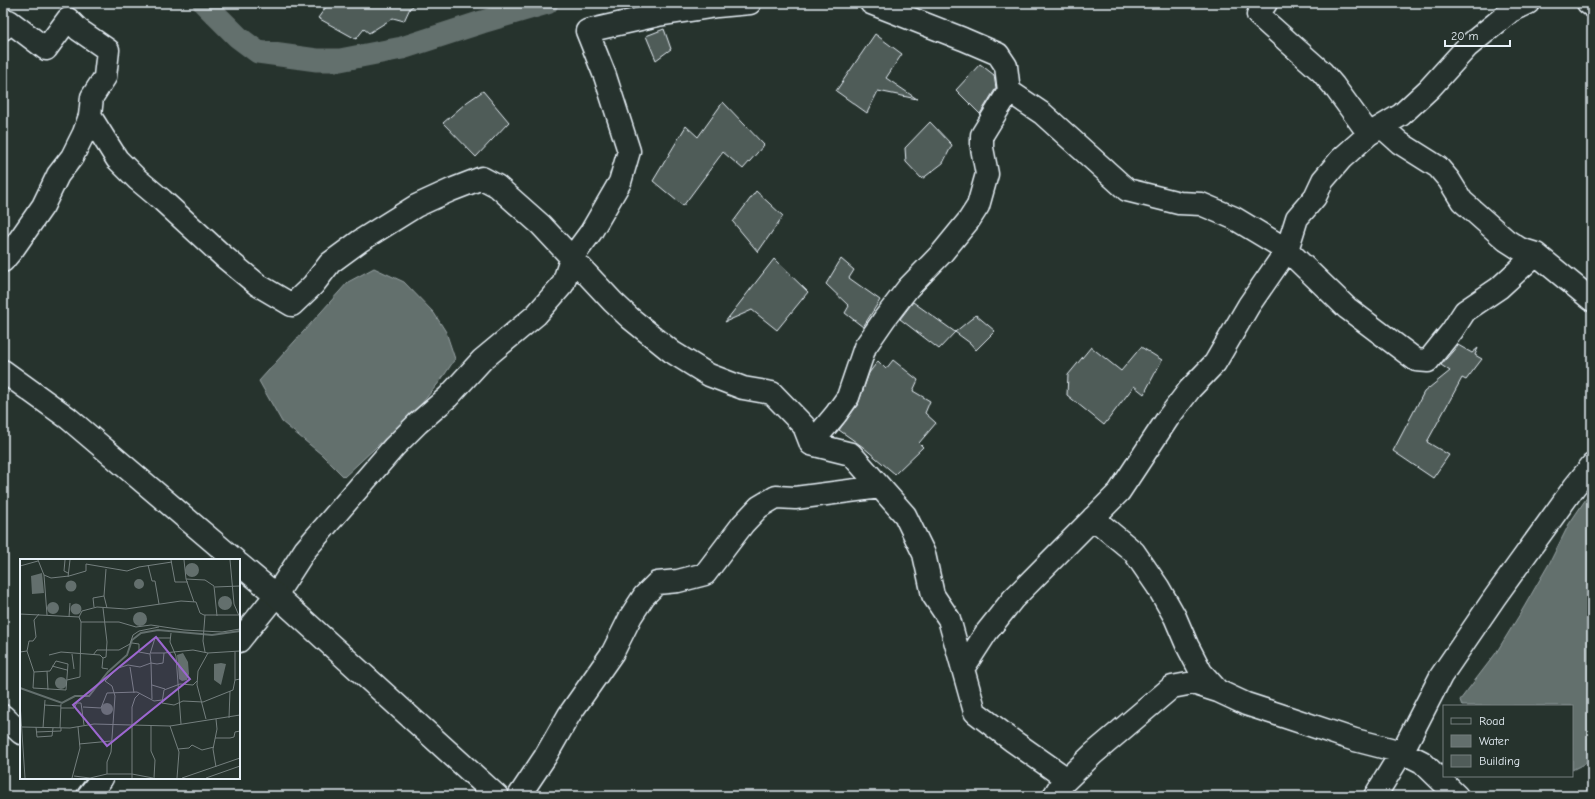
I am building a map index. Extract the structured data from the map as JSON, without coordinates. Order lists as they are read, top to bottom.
{
  "legend": ["Road", "Water", "Building"],
  "scale_bar": "20 m"
}
